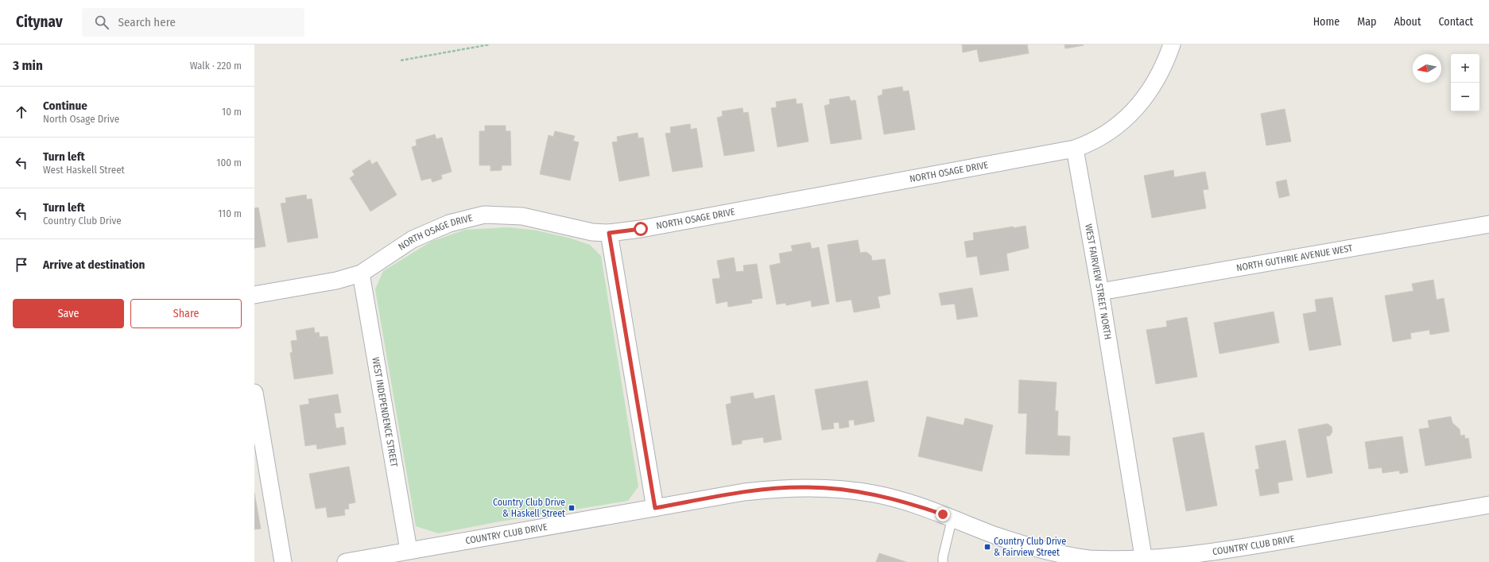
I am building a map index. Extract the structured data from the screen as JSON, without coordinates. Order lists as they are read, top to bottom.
{
  "streets": {
    "street": [
      "NORTH OSAGE DRIVE",
      "NORTH GUTHRIE AVENUE WEST",
      "WEST FAIRVIEW STREET NORTH",
      "WEST INDEPENDENCE STREET",
      "COUNTRY CLUB DRIVE"
    ]
  },
  "crossings": [
    ["NORTH OSAGE DRIVE", "WEST FAIRVIEW STREET NORTH"],
    ["NORTH OSAGE DRIVE", "WEST INDEPENDENCE STREET"],
    ["NORTH GUTHRIE AVENUE WEST", "WEST FAIRVIEW STREET NORTH"],
    ["WEST FAIRVIEW STREET NORTH", "COUNTRY CLUB DRIVE"],
    ["WEST INDEPENDENCE STREET", "COUNTRY CLUB DRIVE"]
  ],
  "places": {
    "transit": ["Country Club Drive & Haskell Street", "Country Club Drive & Fairview Street"]
  },
  "north": "left",
  "page": {
    "header": "Citynav",
    "search": "Search here",
    "nav": [
      "Home",
      "Map",
      "About",
      "Contact"
    ],
    "heading": ["3 min", "Walk · 220 m"],
    "map_buttons": ["+", "−"],
    "list": [
      ["Continue", "North Osage Drive", "10 m"],
      ["Turn left", "West Haskell Street", "100 m"],
      ["Turn left", "Country Club Drive", "110 m"],
      "Arrive at destination"
    ],
    "buttons": ["Save", "Share"]
  }
}
